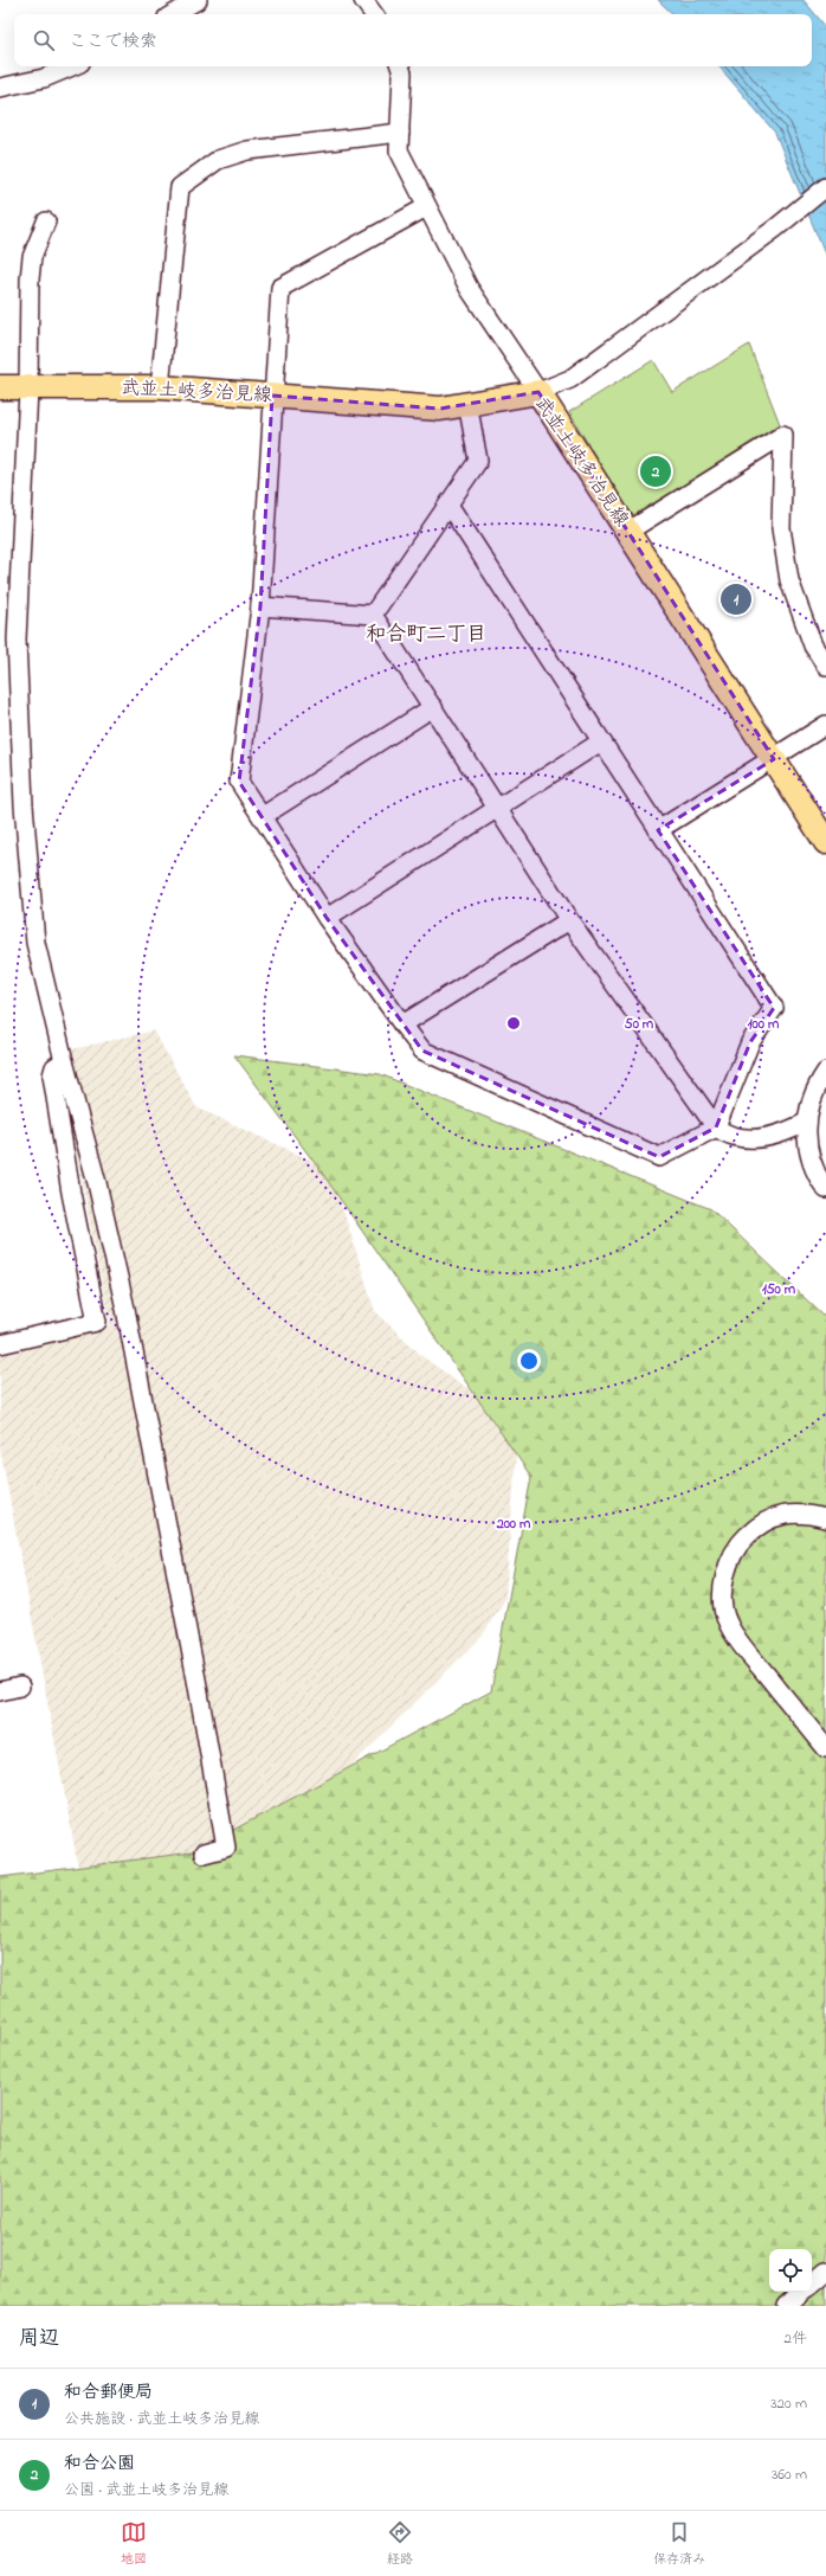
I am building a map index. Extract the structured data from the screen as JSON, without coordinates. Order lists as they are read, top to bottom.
{
  "streets": {
    "main road": ["武並土岐多治見線"]
  },
  "districts": ["和合町二丁目"],
  "page": {
    "search": "ここで検索",
    "pins": ["2", "1"],
    "heading": ["周辺", "2件"],
    "list": [
      {
        "mark": "1",
        "name": "和合郵便局",
        "note": "公共施設 · 武並土岐多治見線",
        "value": "320 m"
      },
      {
        "mark": "2",
        "name": "和合公園",
        "note": "公園 · 武並土岐多治見線",
        "value": "360 m"
      }
    ],
    "nav": ["地図", "経路", "保存済み"]
  },
  "rings": [
    "50 m",
    "100 m",
    "150 m",
    "200 m"
  ]
}
